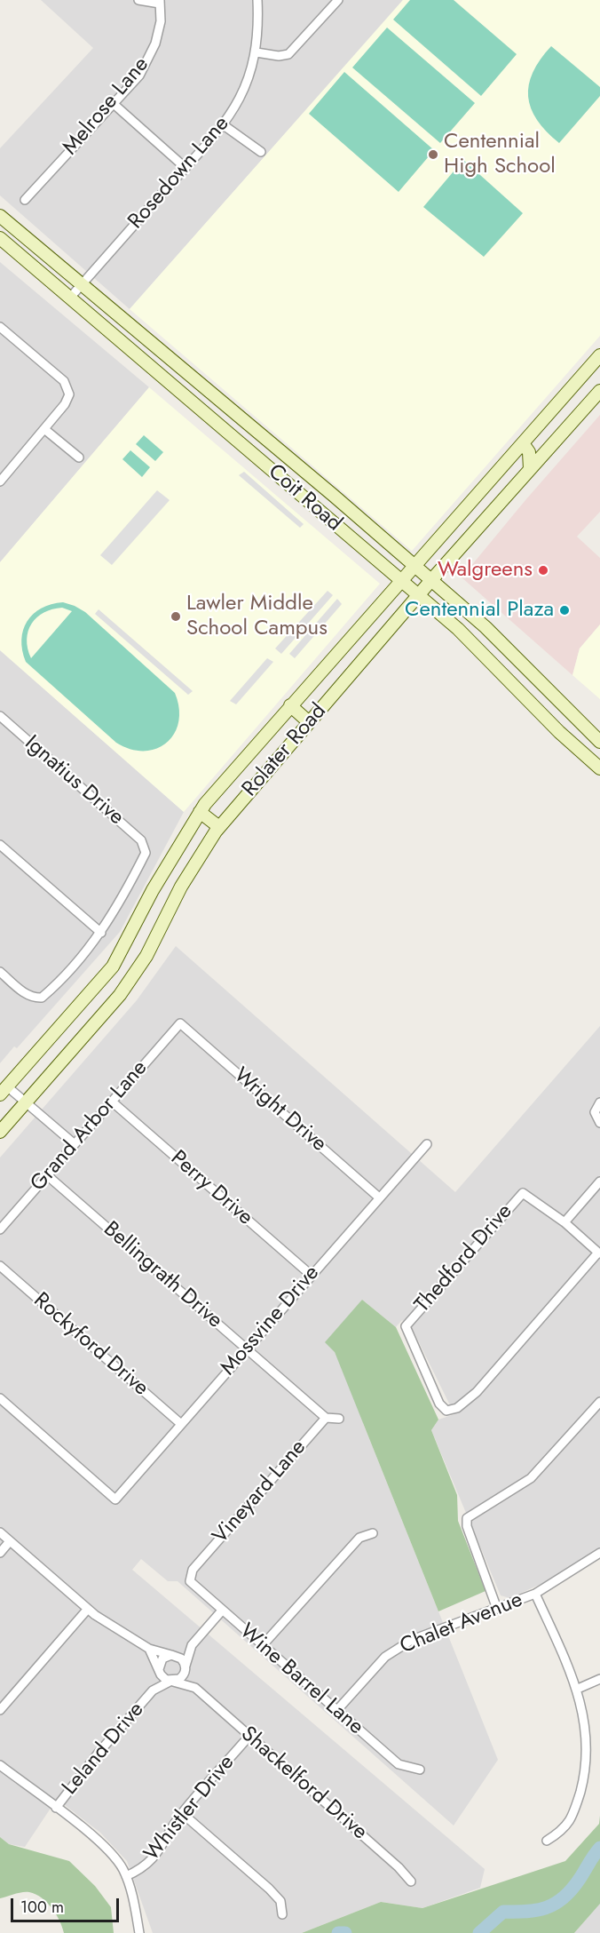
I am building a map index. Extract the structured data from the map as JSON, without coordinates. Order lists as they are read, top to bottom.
{
  "streets": {
    "main road": ["Coit Road", "Rolater Road"],
    "street": [
      "Melrose Lane",
      "Rosedown Lane",
      "Ignatius Drive",
      "Wright Drive",
      "Grand Arbor Lane",
      "Perry Drive",
      "Thedford Drive",
      "Bellingrath Drive",
      "Mossvine Drive",
      "Rockyford Drive",
      "Vineyard Lane",
      "Chalet Avenue",
      "Wine Barrel Lane",
      "Leland Drive",
      "Shackelford Drive",
      "Whistler Drive"
    ]
  },
  "crossings": [
    ["Rosedown Lane", "Coit Road"],
    ["Coit Road", "Rolater Road"],
    ["Wright Drive", "Grand Arbor Lane"],
    ["Wright Drive", "Mossvine Drive"],
    ["Grand Arbor Lane", "Perry Drive"],
    ["Grand Arbor Lane", "Bellingrath Drive"],
    ["Perry Drive", "Mossvine Drive"],
    ["Bellingrath Drive", "Mossvine Drive"],
    ["Bellingrath Drive", "Vineyard Lane"],
    ["Mossvine Drive", "Rockyford Drive"],
    ["Vineyard Lane", "Wine Barrel Lane"],
    ["Chalet Avenue", "Wine Barrel Lane"],
    ["Leland Drive", "Shackelford Drive"],
    ["Shackelford Drive", "Whistler Drive"]
  ],
  "places": [
    "Centennial High School",
    "Walgreens",
    "Centennial Plaza",
    "Lawler Middle School Campus"
  ],
  "scale_bar": "100 m"
}
